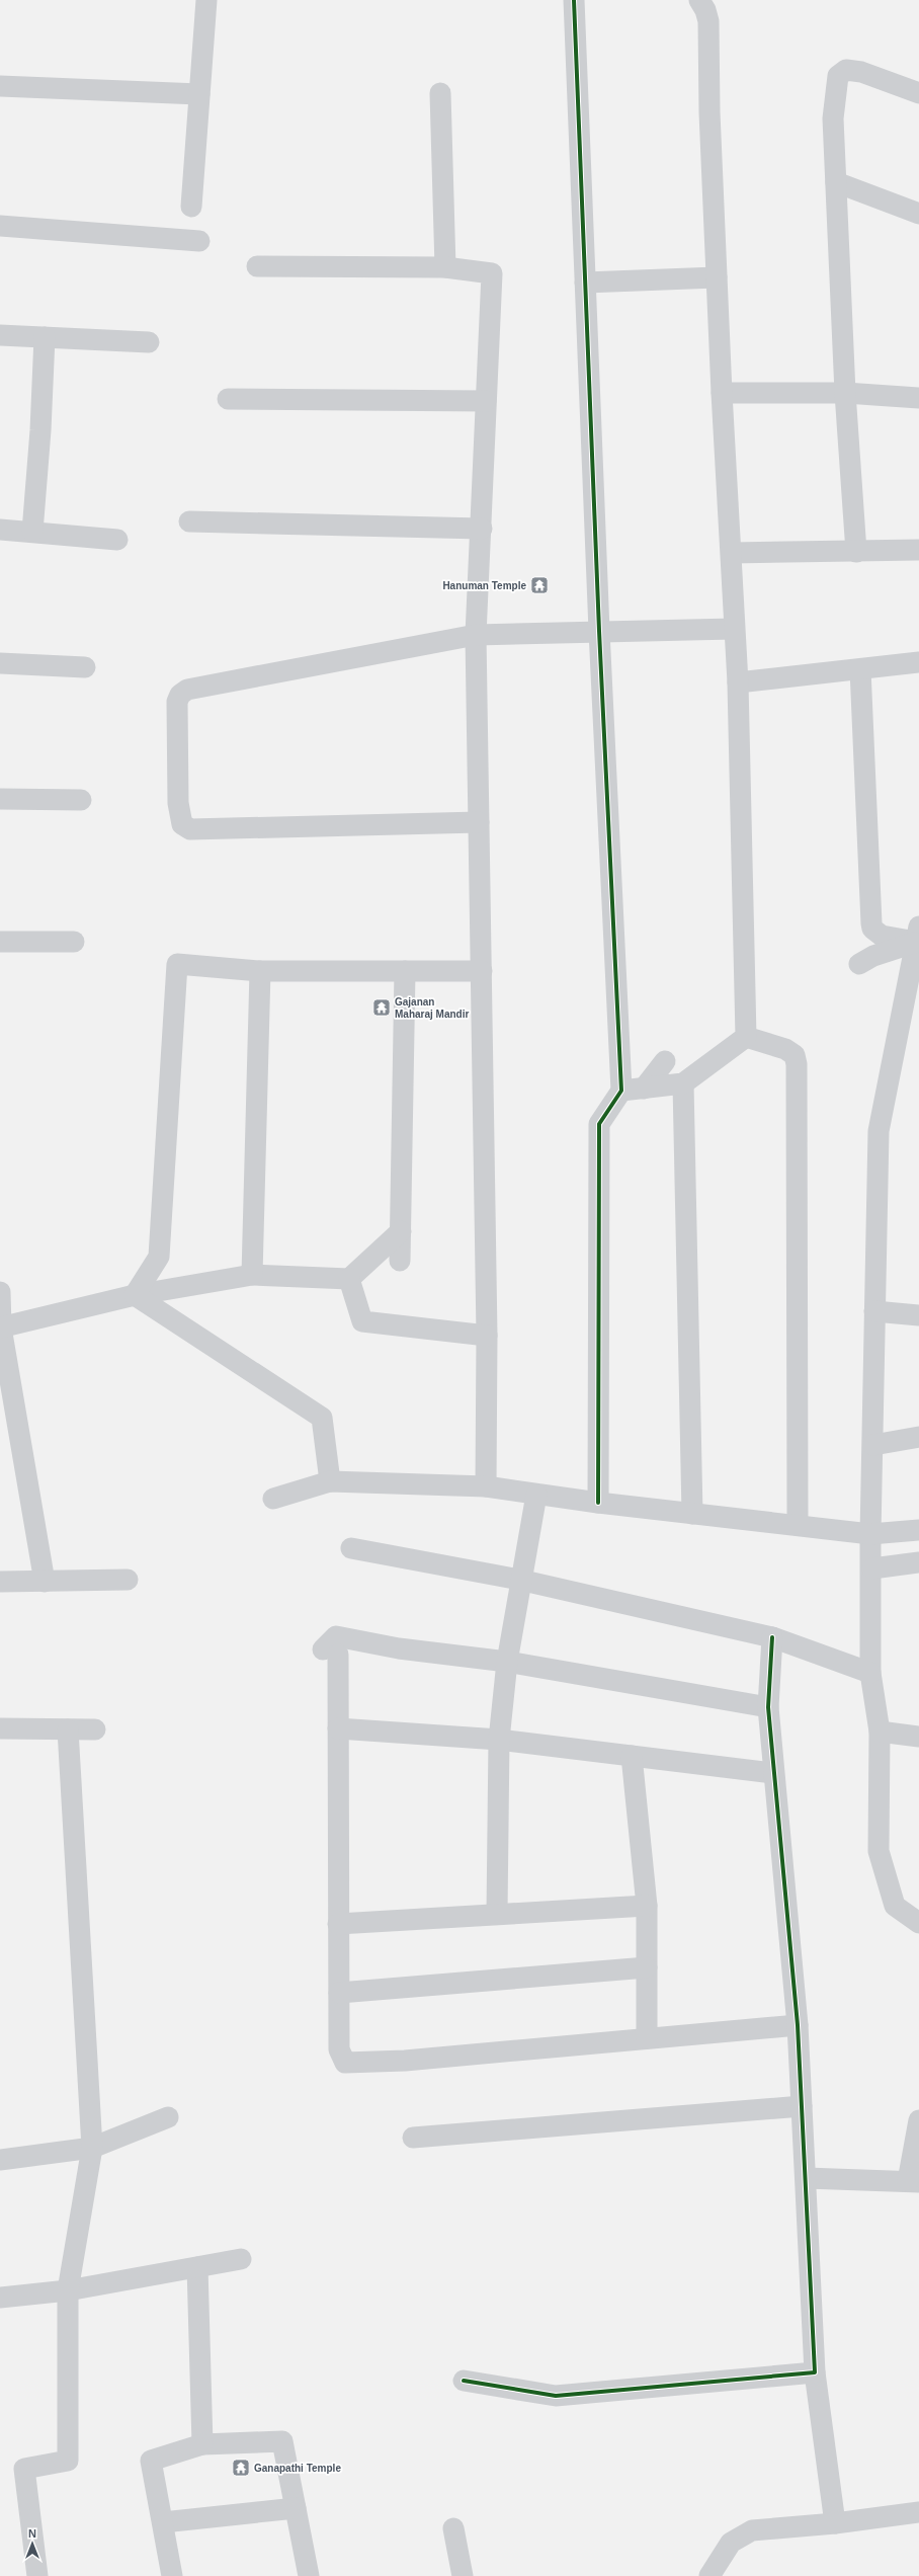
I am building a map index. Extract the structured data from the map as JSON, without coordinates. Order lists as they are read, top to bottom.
{
  "places": {
    "temple": ["Hanuman Temple", "Gajanan Maharaj Mandir", "Ganapathi Temple"]
  },
  "north": "top"
}
